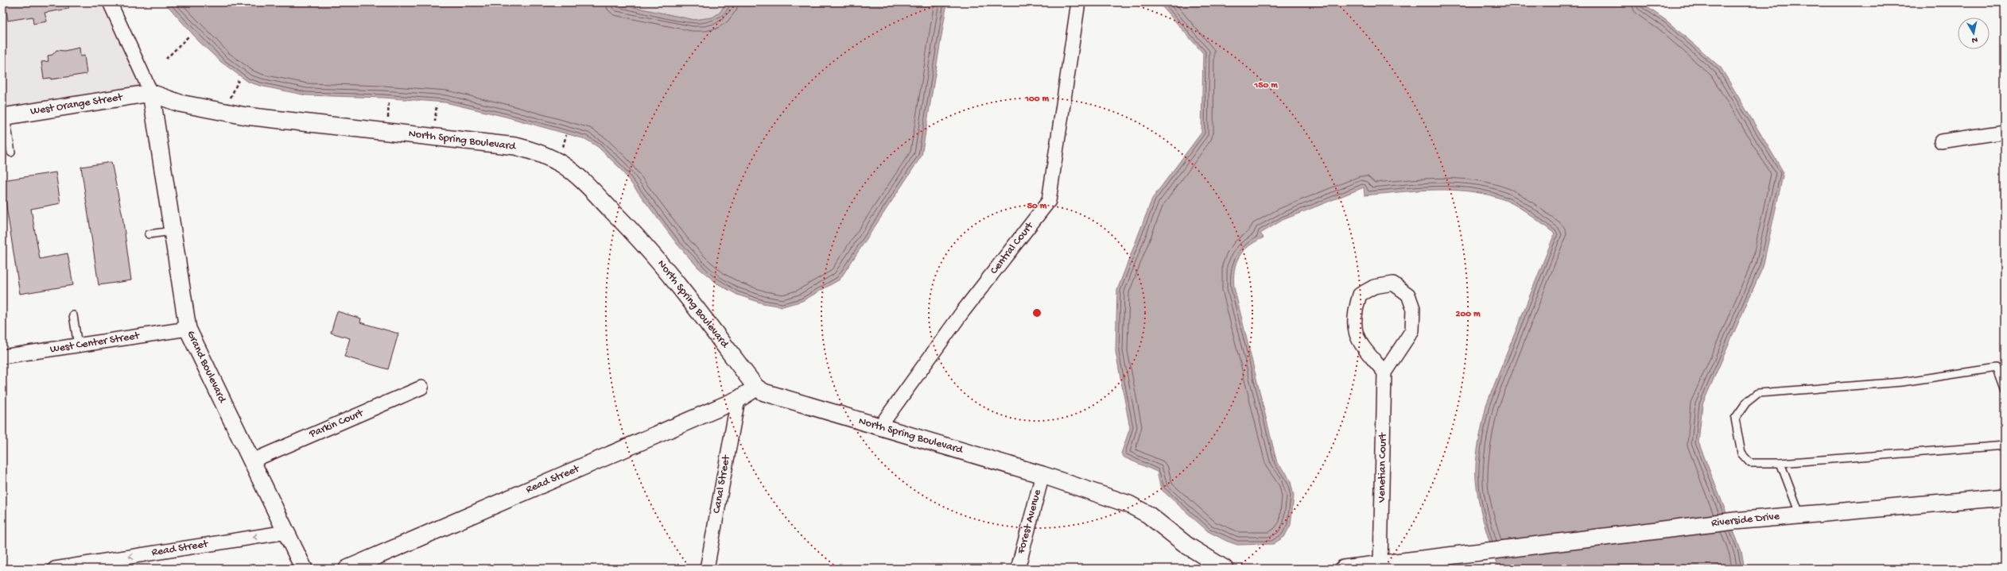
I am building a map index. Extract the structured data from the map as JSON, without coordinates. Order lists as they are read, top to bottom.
{
  "streets": {
    "street": [
      "West Orange Street",
      "North Spring Boulevard",
      "Central Court",
      "West Center Street",
      "Grand Boulevard",
      "Parkin Court",
      "Venetian Court",
      "Read Street",
      "Canal Street",
      "Riverside Drive",
      "Forest Avenue"
    ]
  },
  "crossings": [
    ["West Orange Street", "North Spring Boulevard"],
    ["West Orange Street", "Grand Boulevard"],
    ["North Spring Boulevard", "Central Court"],
    ["North Spring Boulevard", "Grand Boulevard"],
    ["North Spring Boulevard", "Read Street"],
    ["North Spring Boulevard", "Forest Avenue"],
    ["West Center Street", "Grand Boulevard"],
    ["Grand Boulevard", "Parkin Court"],
    ["Grand Boulevard", "Read Street"],
    ["Venetian Court", "Riverside Drive"],
    ["Read Street", "Canal Street"]
  ],
  "north": "bottom",
  "rings": [
    "150 m",
    "100 m",
    "50 m",
    "200 m"
  ]
}
